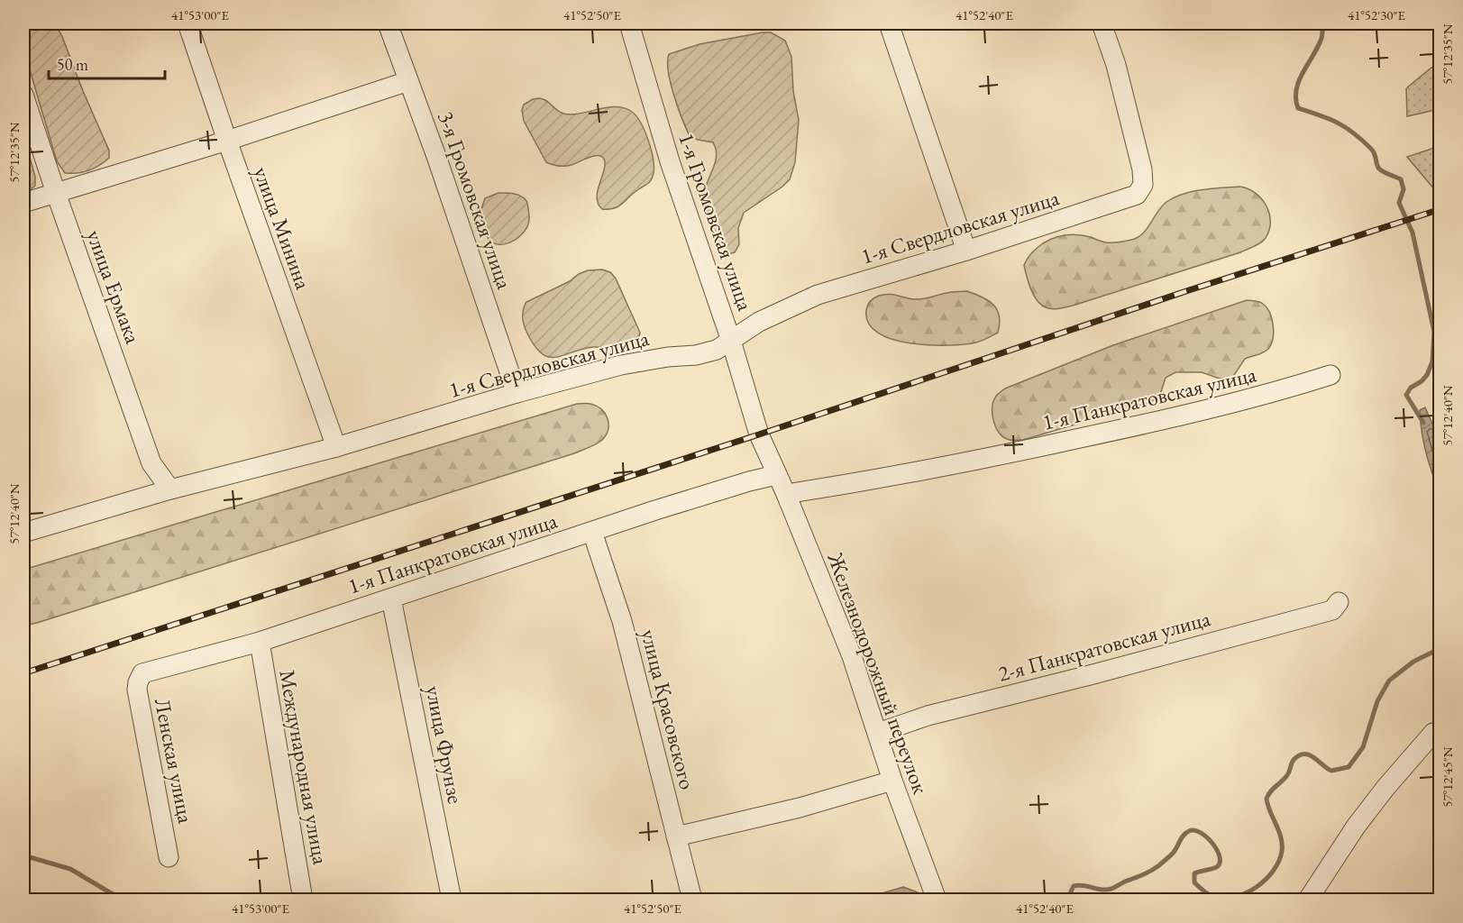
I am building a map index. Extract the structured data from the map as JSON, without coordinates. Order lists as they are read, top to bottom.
{
  "streets": {
    "street": [
      "3-я Громовская улица",
      "1-я Громовская улица",
      "1-я Свердловская улица",
      "улица Минина",
      "улица Ермака",
      "1-я Панкратовская улица",
      "2-я Панкратовская улица",
      "Железнодорожный переулок",
      "улица Красовского",
      "улица Фрунзе",
      "Ленская улица",
      "Международная улица"
    ]
  },
  "crossings": [
    ["3-я Громовская улица", "1-я Свердловская улица"],
    ["1-я Громовская улица", "1-я Свердловская улица"],
    ["1-я Громовская улица", "Железнодорожный переулок"],
    ["1-я Свердловская улица", "улица Минина"],
    ["1-я Свердловская улица", "улица Ермака"],
    ["1-я Панкратовская улица", "Железнодорожный переулок"],
    ["1-я Панкратовская улица", "улица Красовского"],
    ["1-я Панкратовская улица", "улица Фрунзе"],
    ["1-я Панкратовская улица", "Ленская улица"],
    ["1-я Панкратовская улица", "Международная улица"],
    ["2-я Панкратовская улица", "Железнодорожный переулок"]
  ],
  "scale_bar": "50 m",
  "coordinates": [
    "41°53'00\"E",
    "41°52'50\"E",
    "41°52'40\"E",
    "41°52'30\"E",
    "57°12'35\"N",
    "57°12'40\"N",
    "57°12'45\"N"
  ]
}
